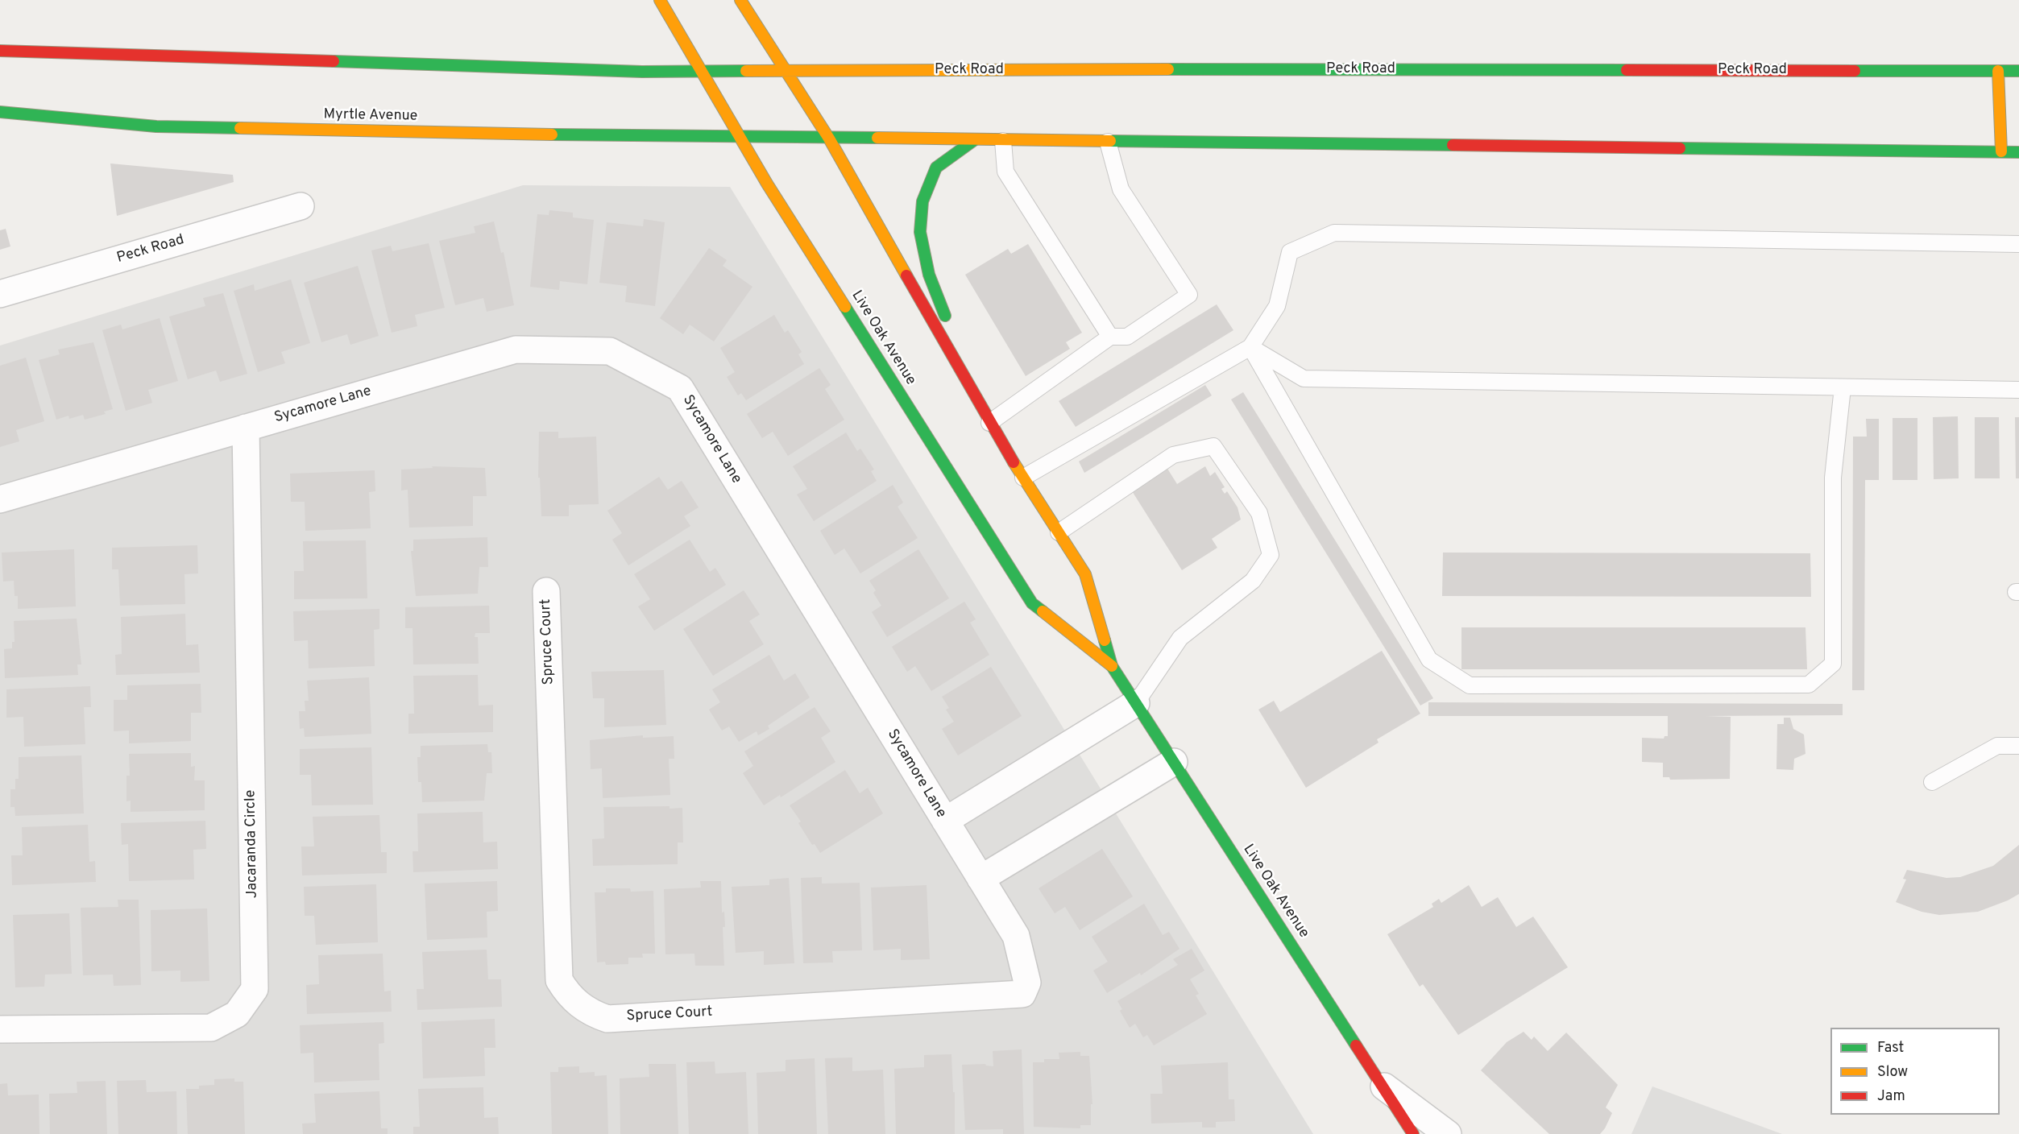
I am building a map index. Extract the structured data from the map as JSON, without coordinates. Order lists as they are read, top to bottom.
{
  "streets": {
    "main road": ["Peck Road", "Myrtle Avenue", "Live Oak Avenue"],
    "street": ["Sycamore Lane", "Spruce Court", "Jacaranda Circle"]
  },
  "crossings": [
    ["Peck Road", "Live Oak Avenue"],
    ["Myrtle Avenue", "Live Oak Avenue"],
    ["Sycamore Lane", "Spruce Court"],
    ["Sycamore Lane", "Jacaranda Circle"]
  ],
  "legend": ["Fast", "Slow", "Jam"]
}
